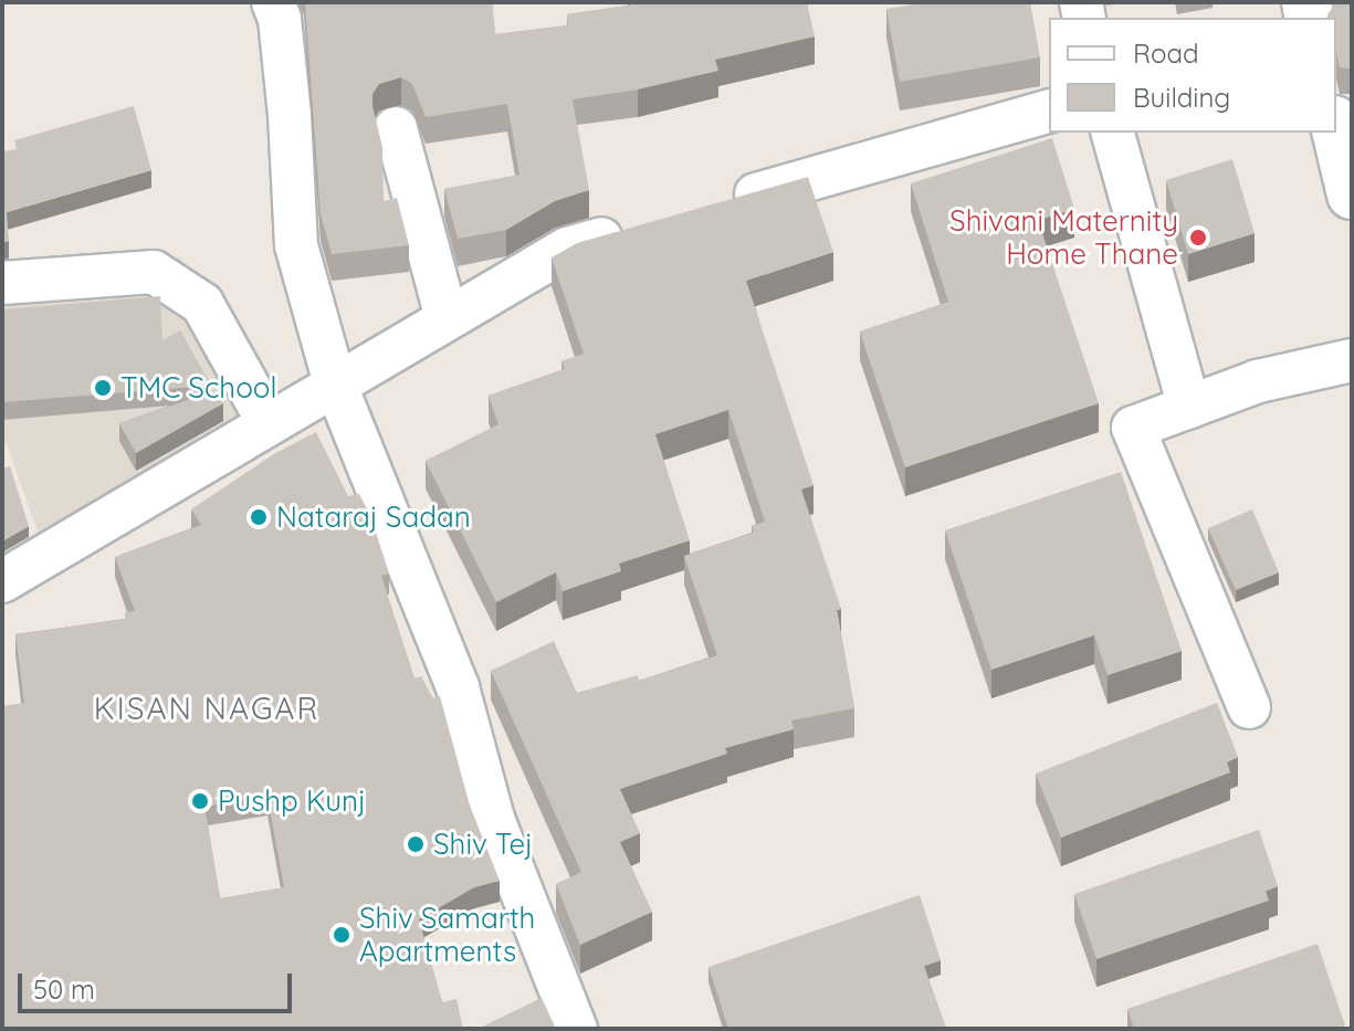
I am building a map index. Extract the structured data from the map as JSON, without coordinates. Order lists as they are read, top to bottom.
{
  "districts": ["KISAN NAGAR"],
  "places": [
    "Shivani Maternity Home Thane",
    "TMC School",
    "Nataraj Sadan",
    "Pushp Kunj",
    "Shiv Tej",
    "Shiv Samarth Apartments"
  ],
  "legend": ["Road", "Building"],
  "scale_bar": "50 m"
}
